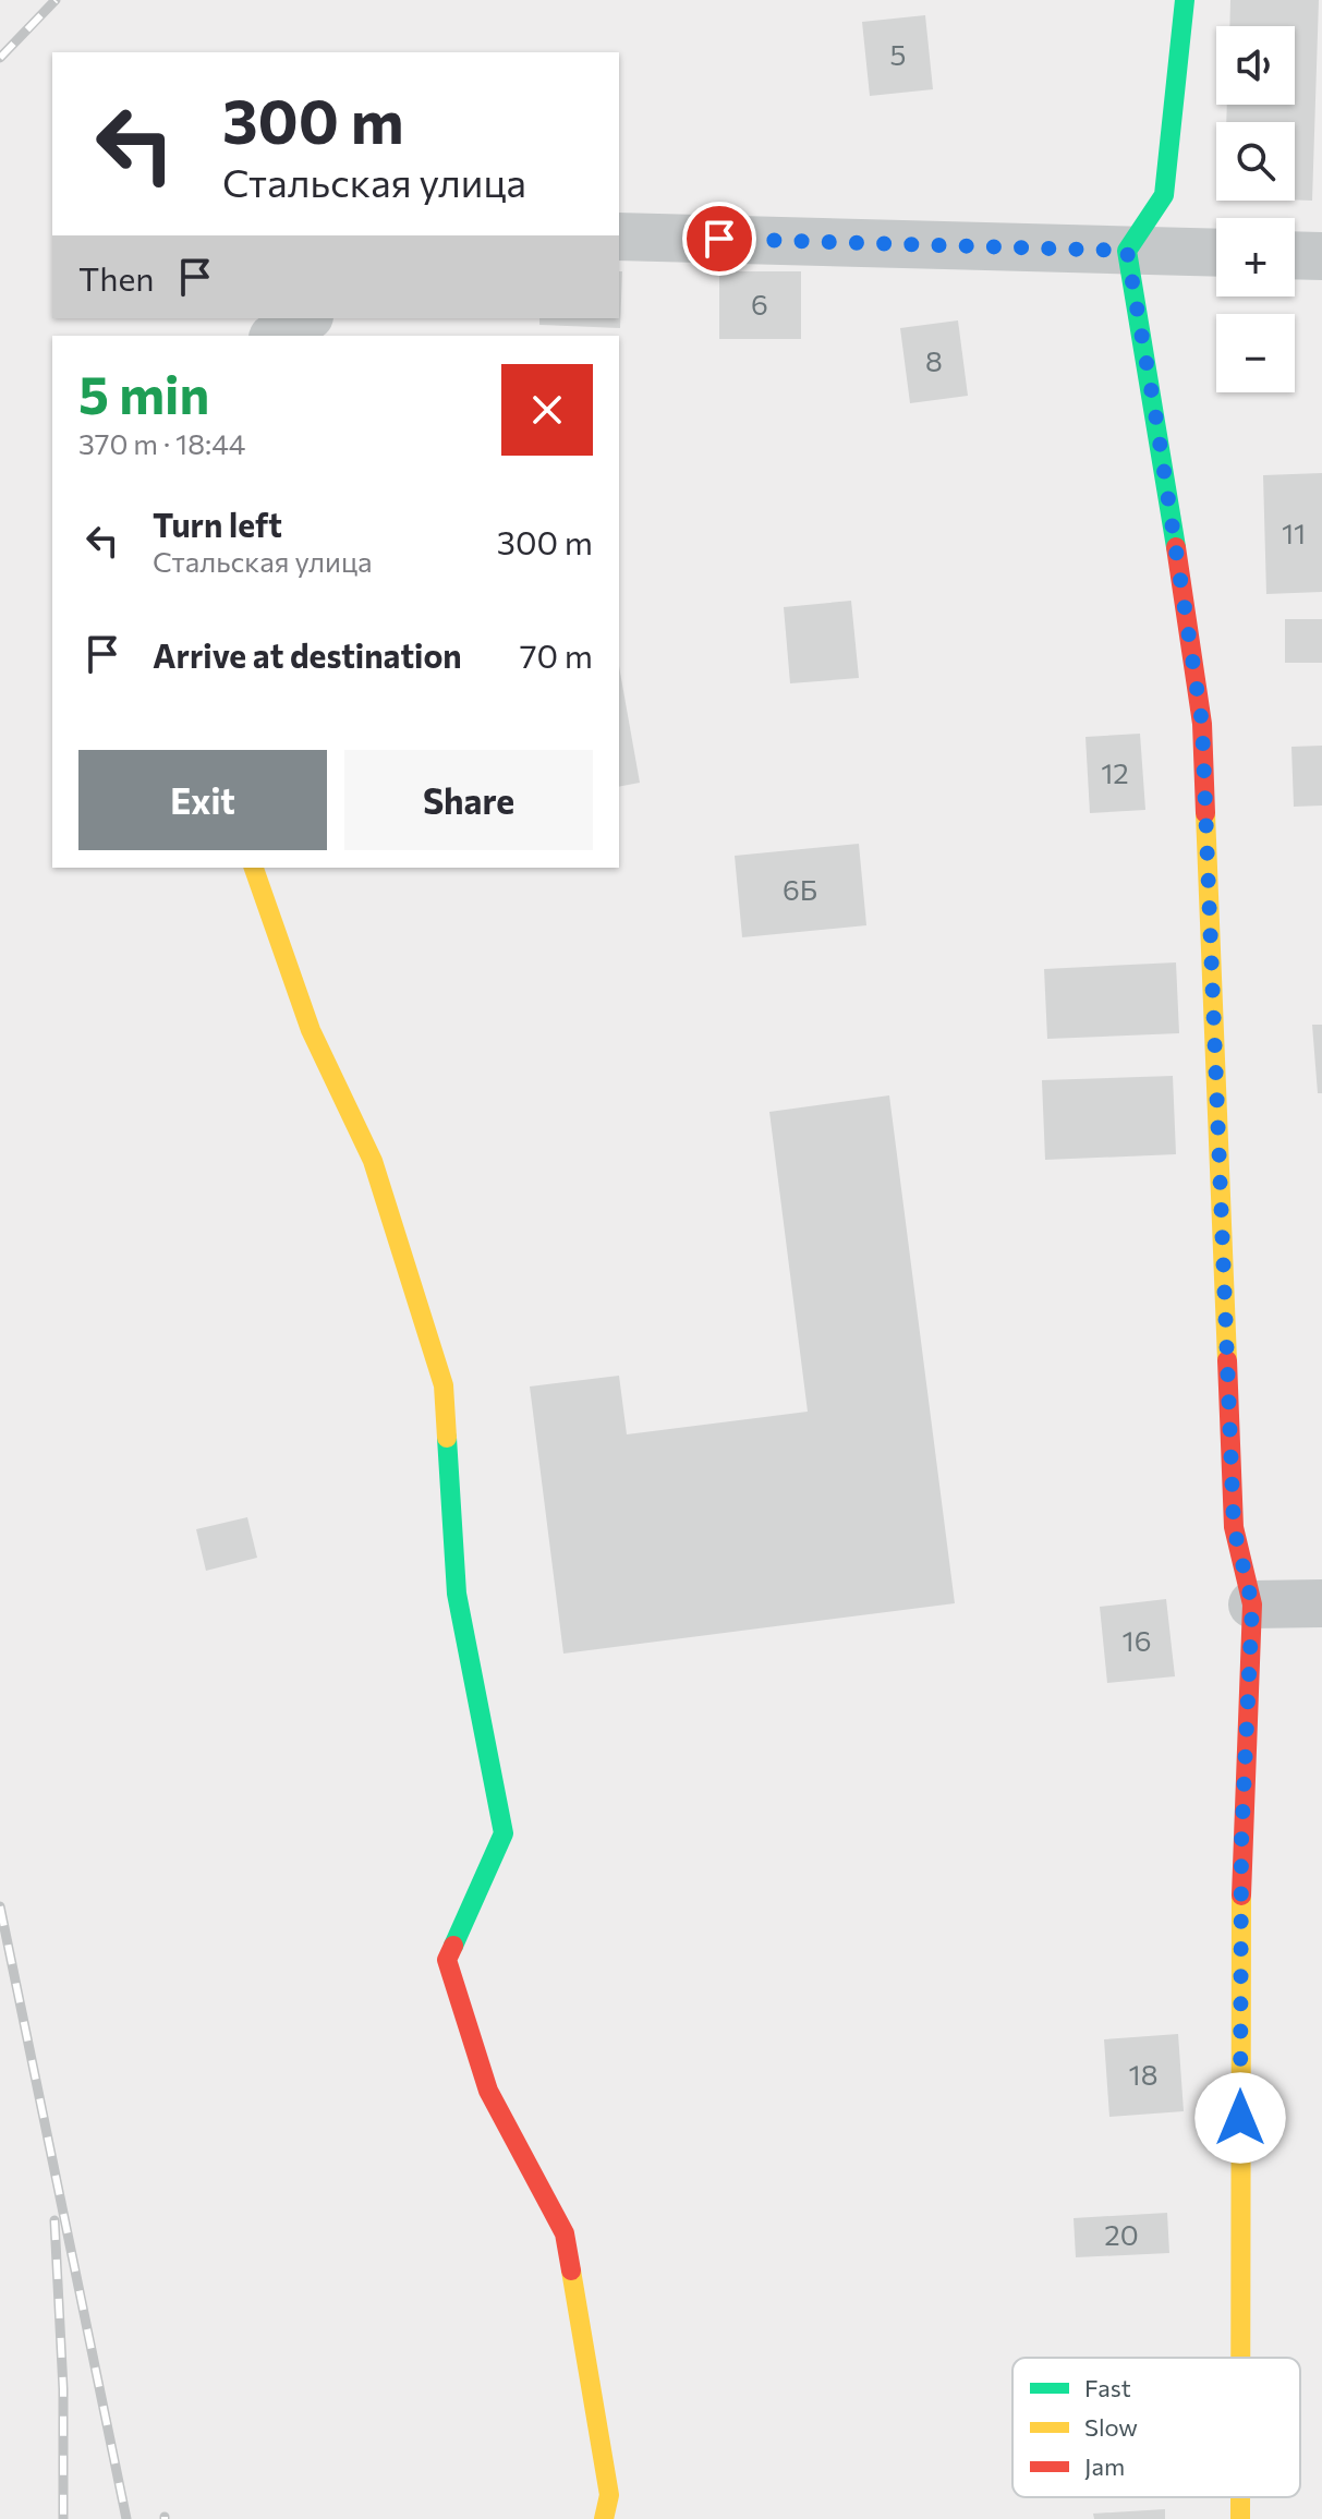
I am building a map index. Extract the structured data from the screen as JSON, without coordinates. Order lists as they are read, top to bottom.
{
  "house_numbers": [
    "5",
    "6",
    "8",
    "11",
    "12",
    "6Б",
    "16",
    "18",
    "20"
  ],
  "legend": ["Fast", "Slow", "Jam"],
  "page": {
    "map_buttons": ["+", "−"],
    "turn": ["300 m", "Стальская улица"],
    "then": "Then",
    "heading": ["5 min", "370 m · 18:44"],
    "list": [
      {
        "name": "Turn left",
        "note": "Стальская улица",
        "value": "300 m"
      },
      {
        "name": "Arrive at destination",
        "value": "70 m"
      }
    ],
    "buttons": ["Exit", "Share"]
  }
}
